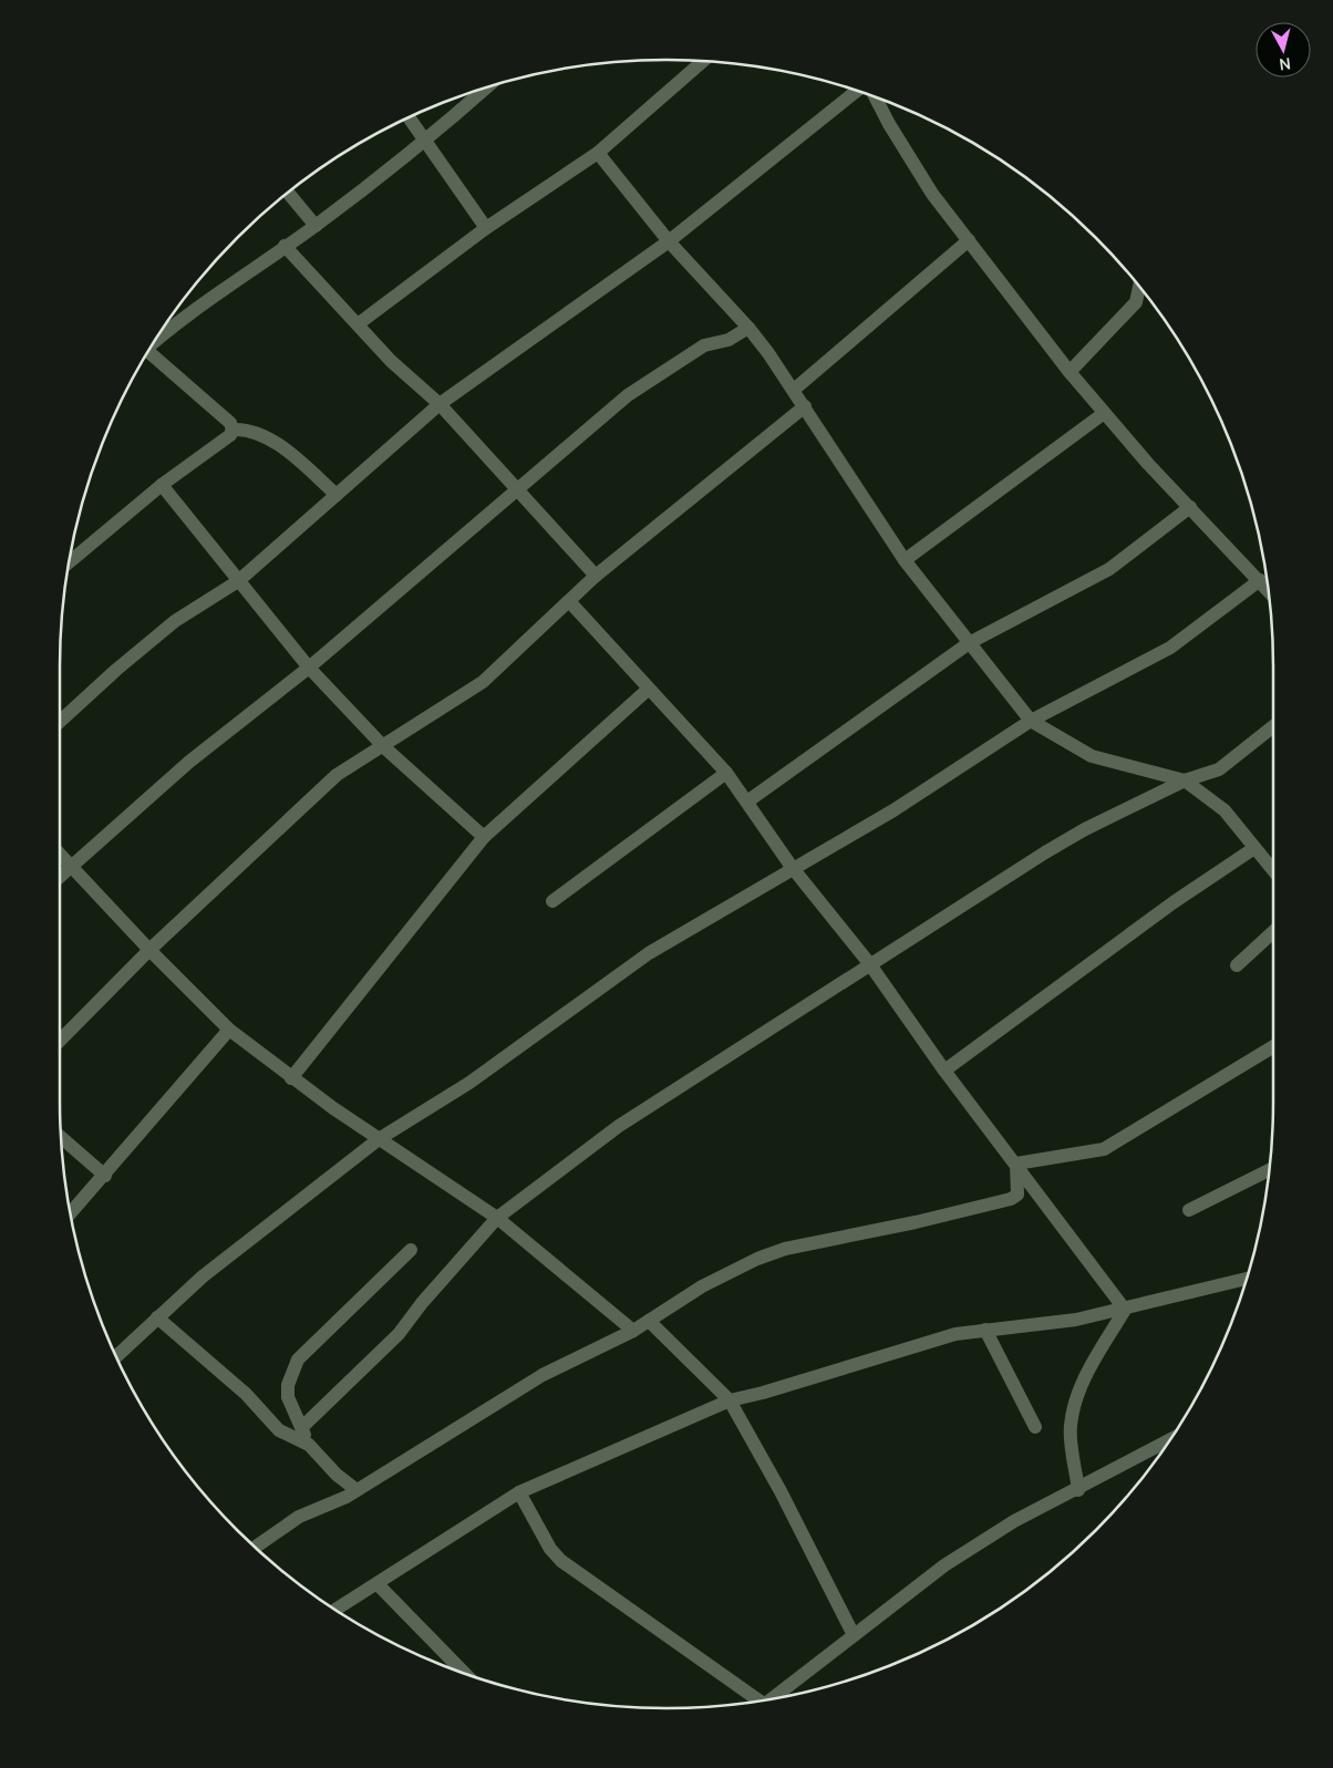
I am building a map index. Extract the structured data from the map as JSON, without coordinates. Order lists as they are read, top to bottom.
{
  "north": "bottom"
}
